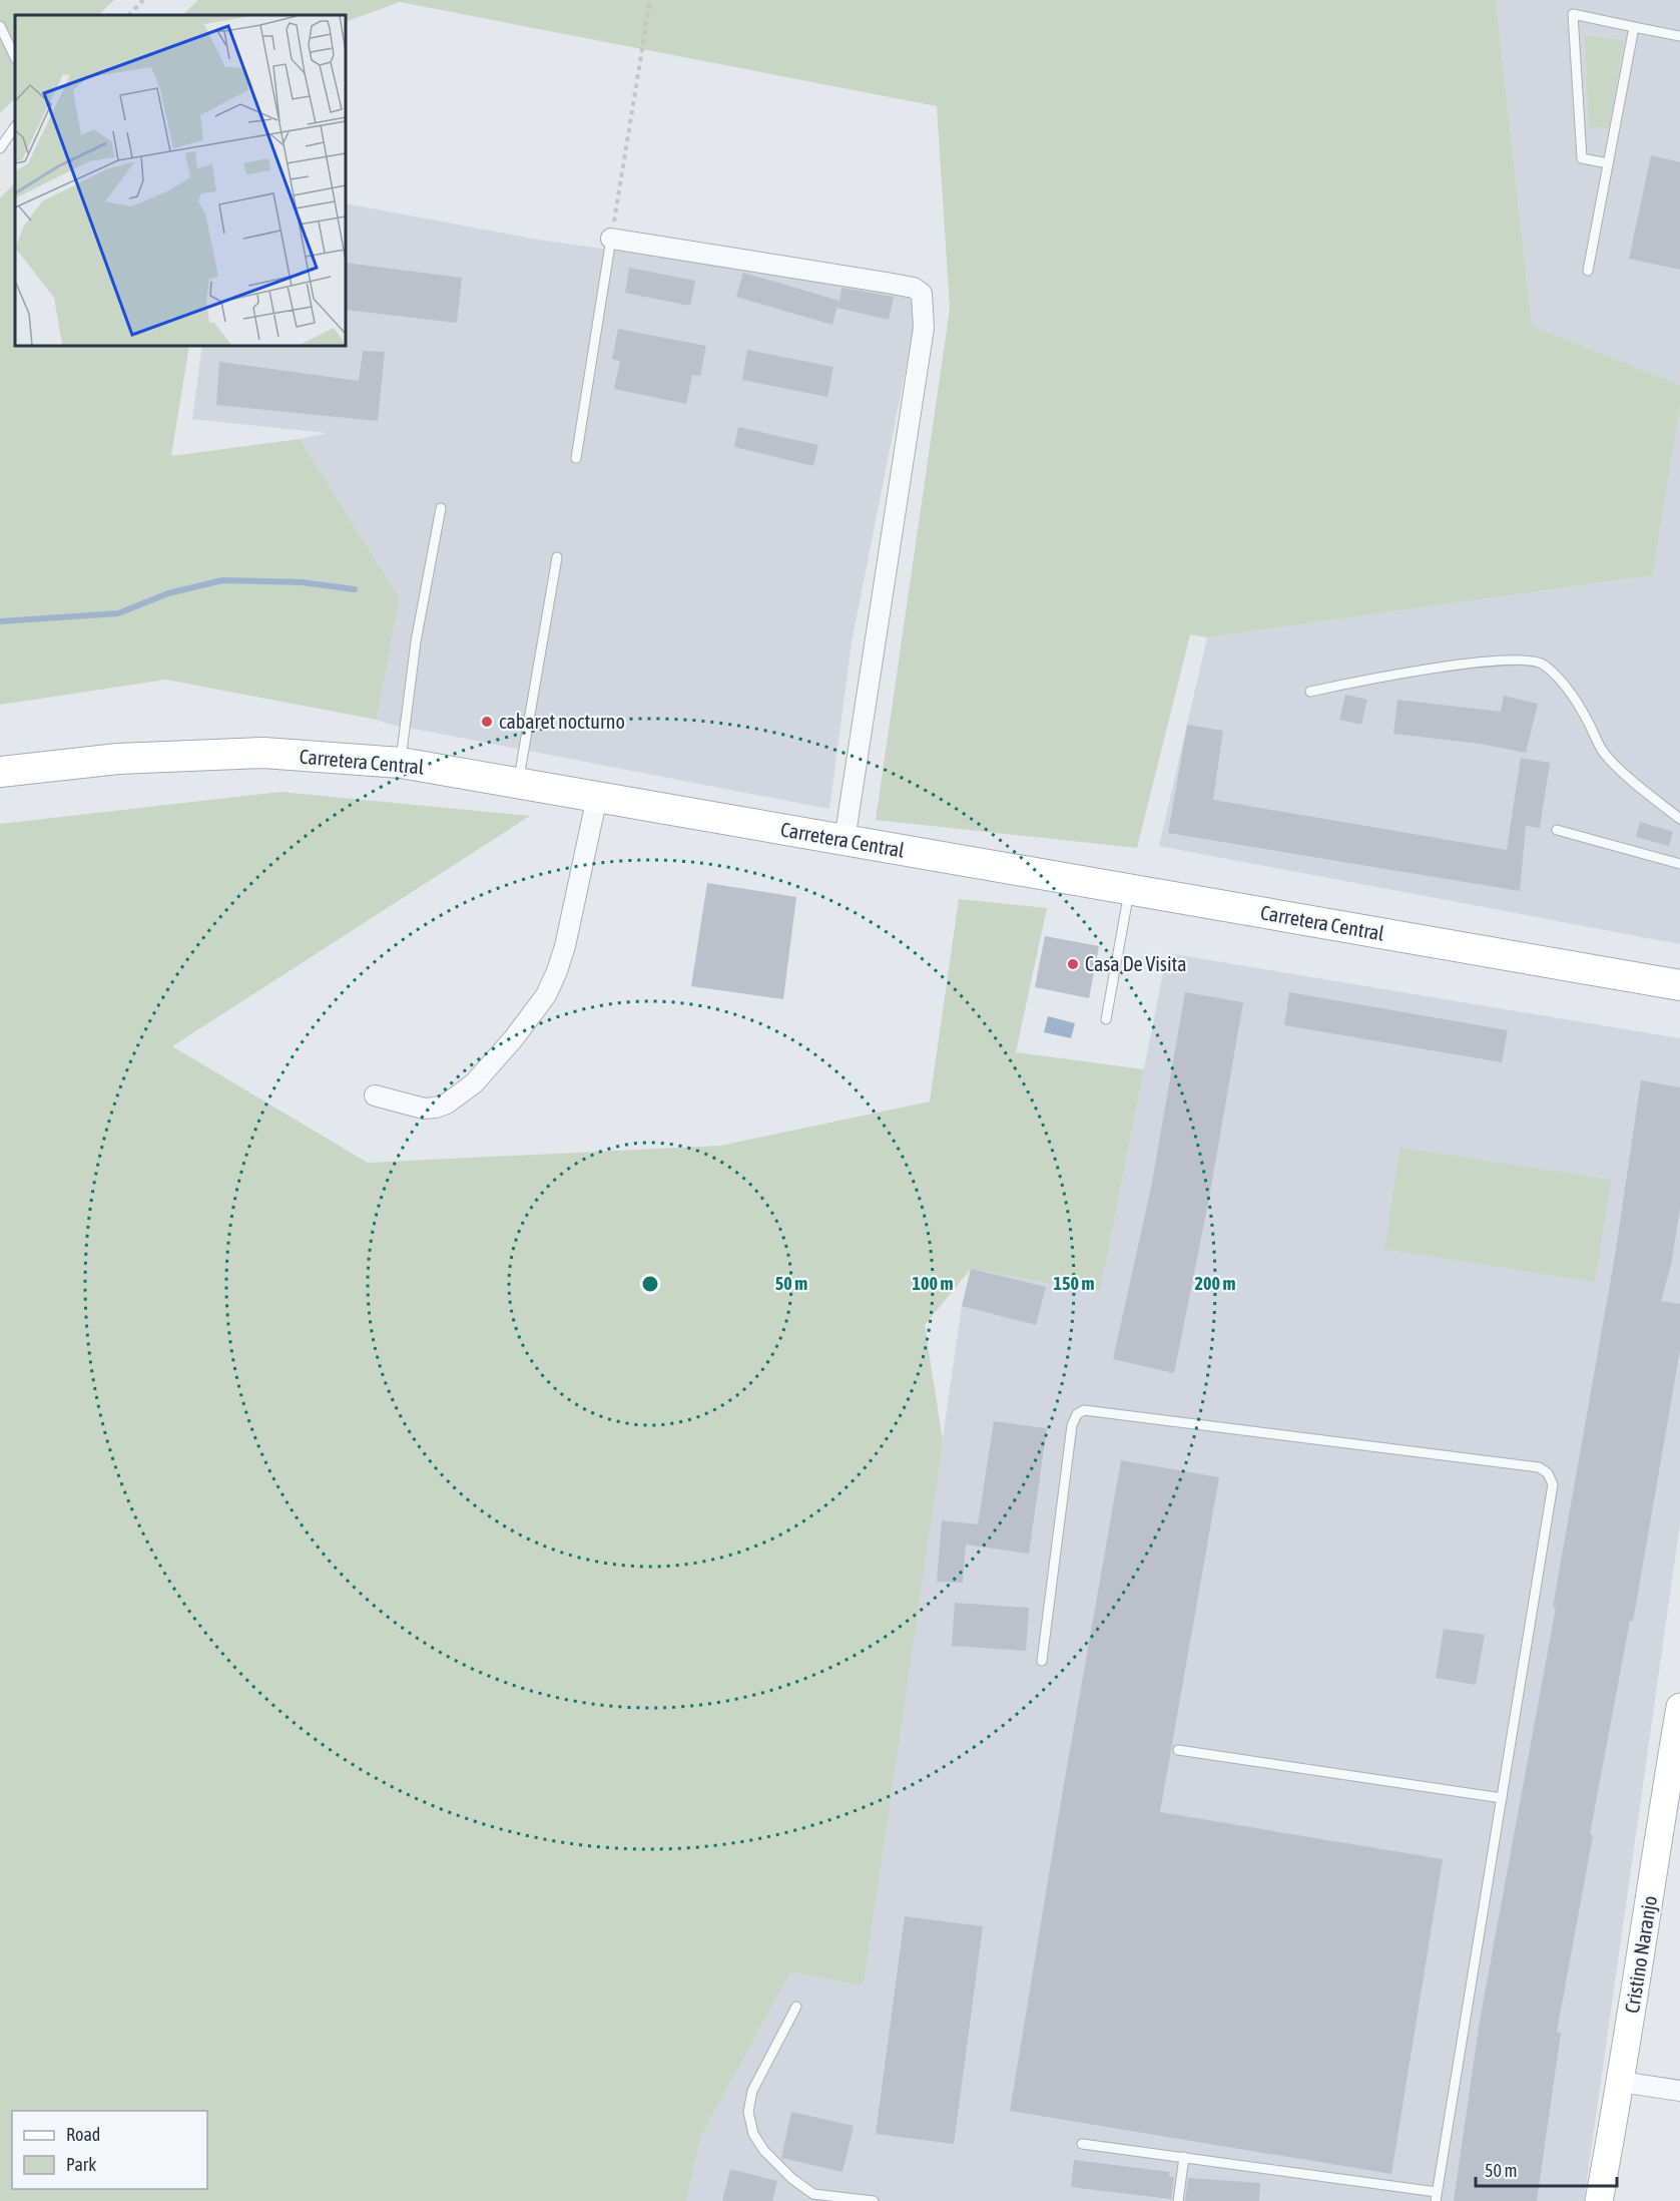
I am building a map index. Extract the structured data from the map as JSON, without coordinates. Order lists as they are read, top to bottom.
{
  "streets": {
    "main road": ["Carretera Central"],
    "street": ["Cristino Naranjo"]
  },
  "places": ["cabaret nocturno", "Casa De Visita"],
  "legend": ["Road", "Park"],
  "scale_bar": "50 m",
  "rings": [
    "50 m",
    "100 m",
    "150 m",
    "200 m"
  ]
}
